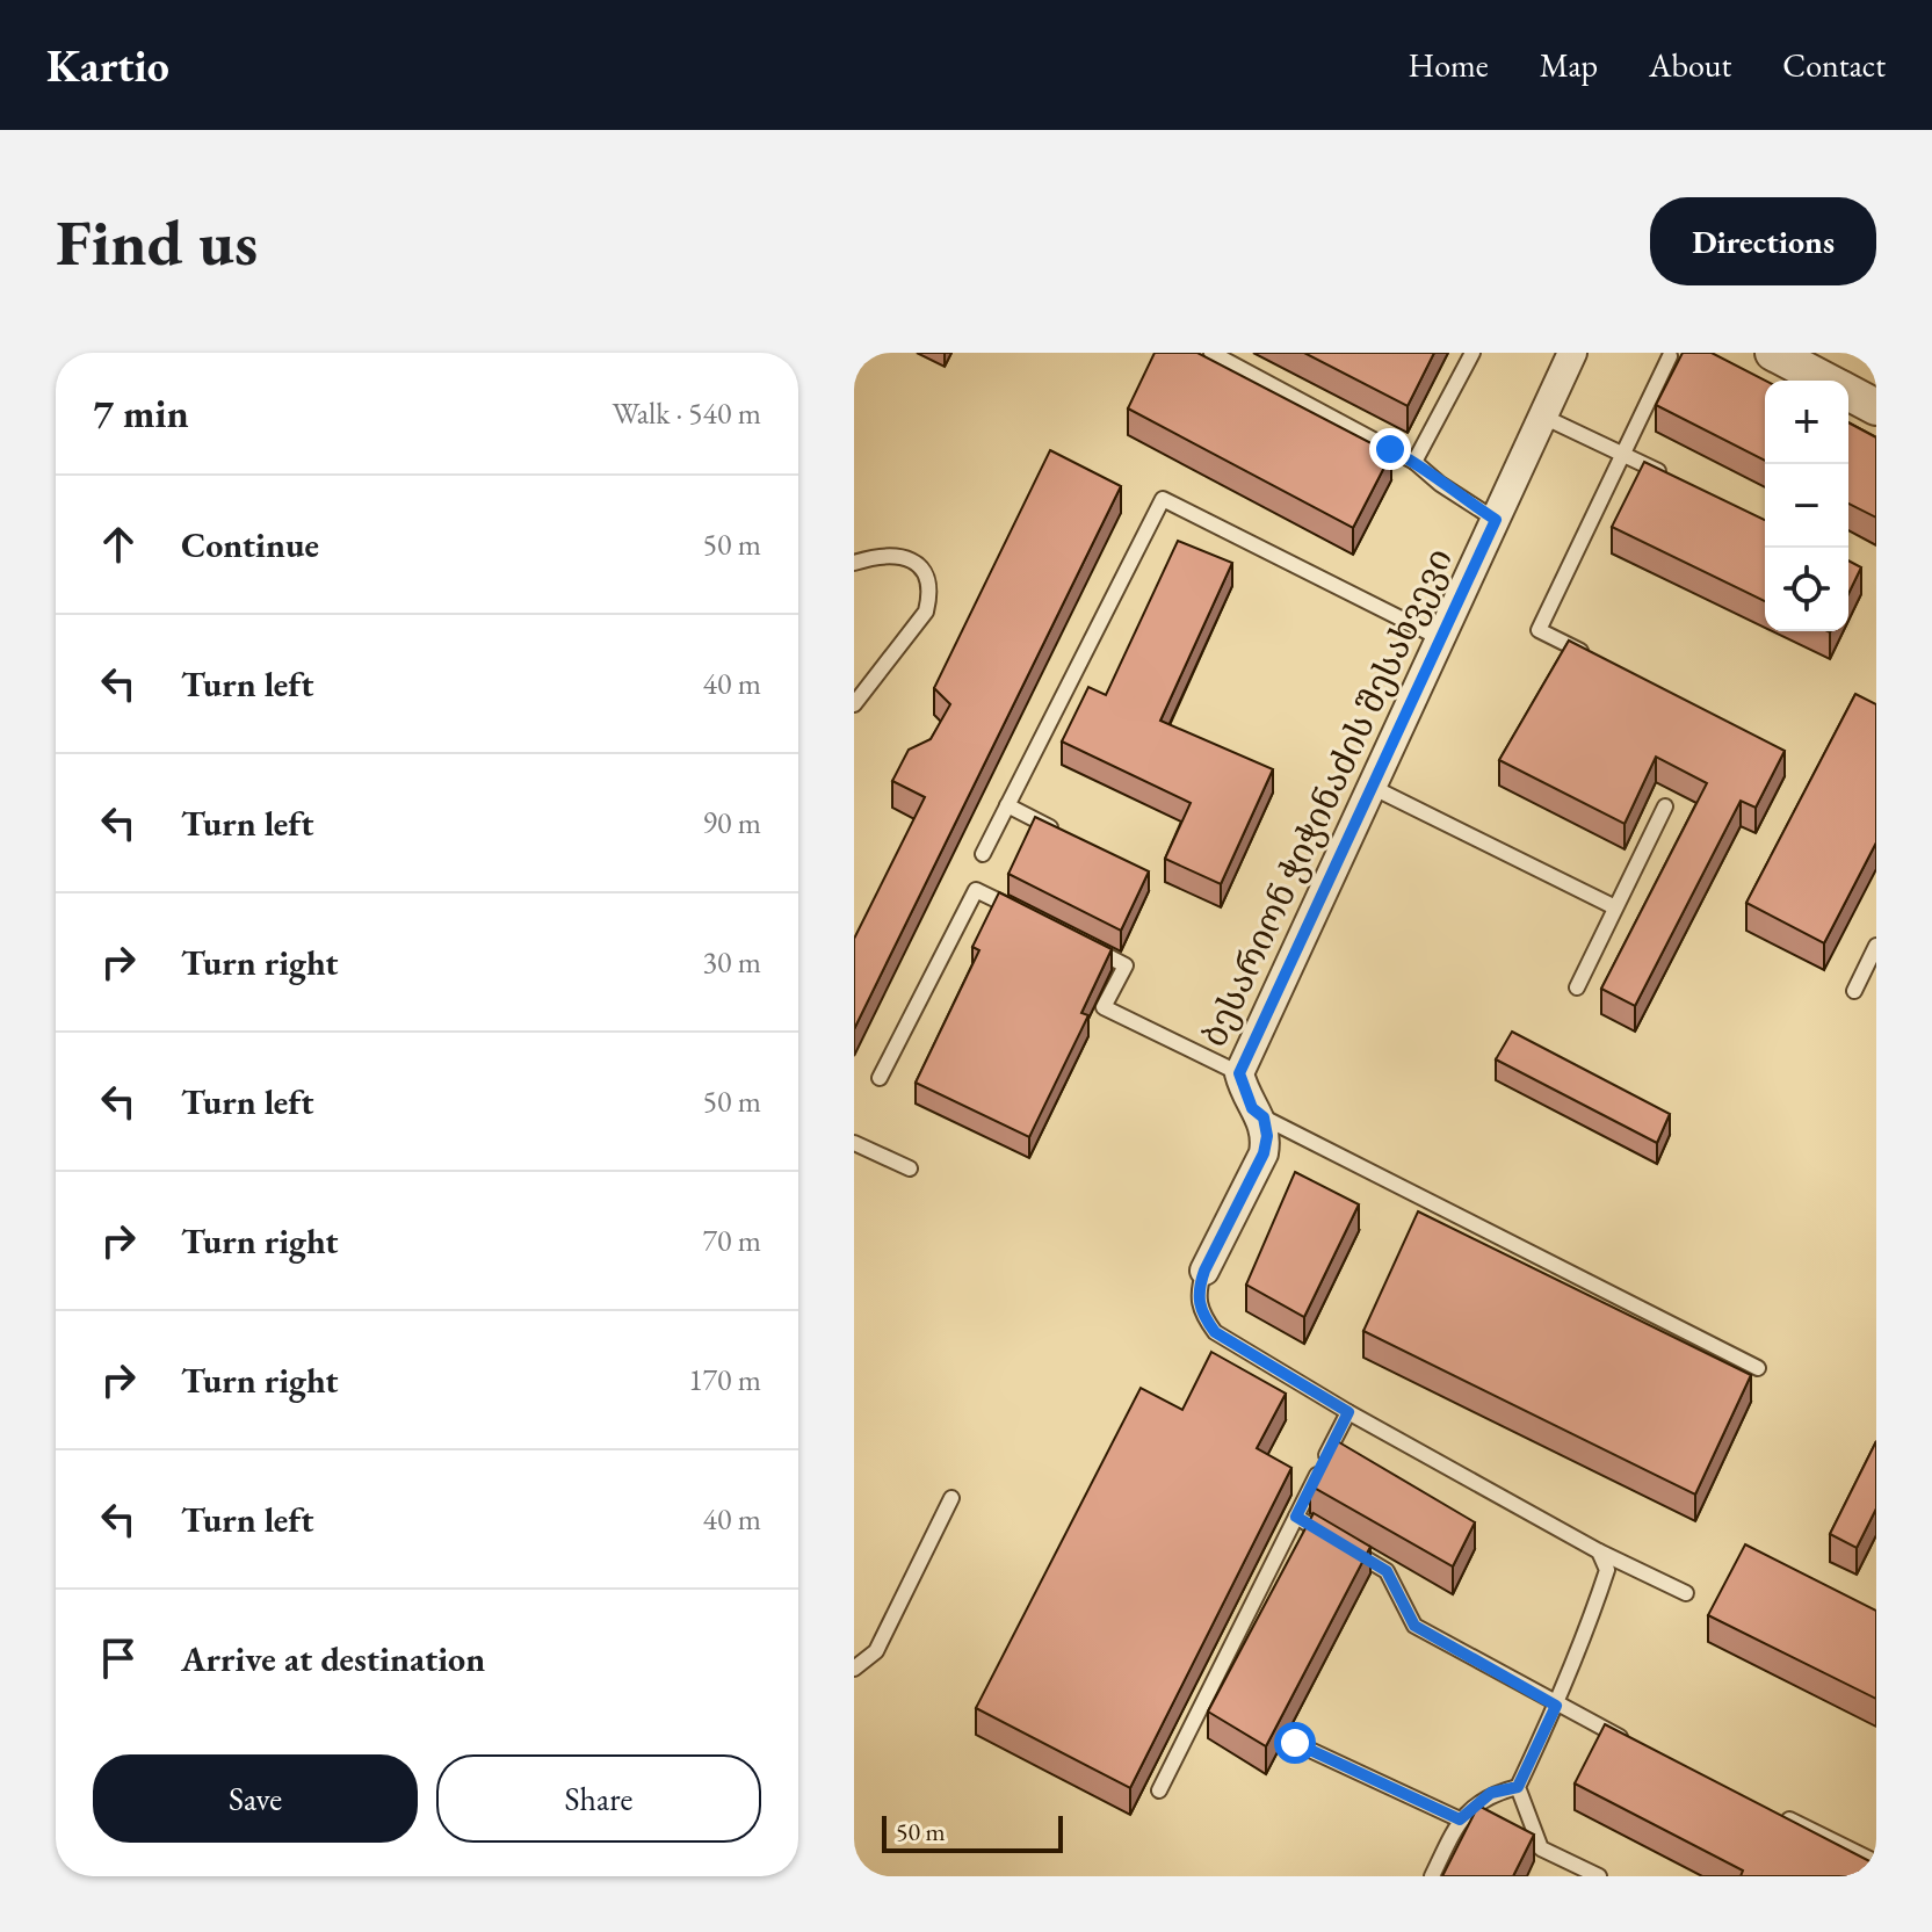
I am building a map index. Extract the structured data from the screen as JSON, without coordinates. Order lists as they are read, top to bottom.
{
  "streets": {
    "street": ["ბესარიონ ჭიჭინაძის შესახვევი"]
  },
  "scale_bar": "50 m",
  "page": {
    "header": "Kartio",
    "nav": [
      "Home",
      "Map",
      "About",
      "Contact"
    ],
    "buttons": [
      "Directions",
      ["Save", "Share"]
    ],
    "title": "Find us",
    "heading": ["7 min", "Walk · 540 m"],
    "map_buttons": ["+", "−"],
    "list": [
      ["Continue", "50 m"],
      ["Turn left", "40 m"],
      ["Turn left", "90 m"],
      ["Turn right", "30 m"],
      ["Turn left", "50 m"],
      ["Turn right", "70 m"],
      ["Turn right", "170 m"],
      ["Turn left", "40 m"],
      "Arrive at destination"
    ],
    "scale": "50 m"
  }
}
